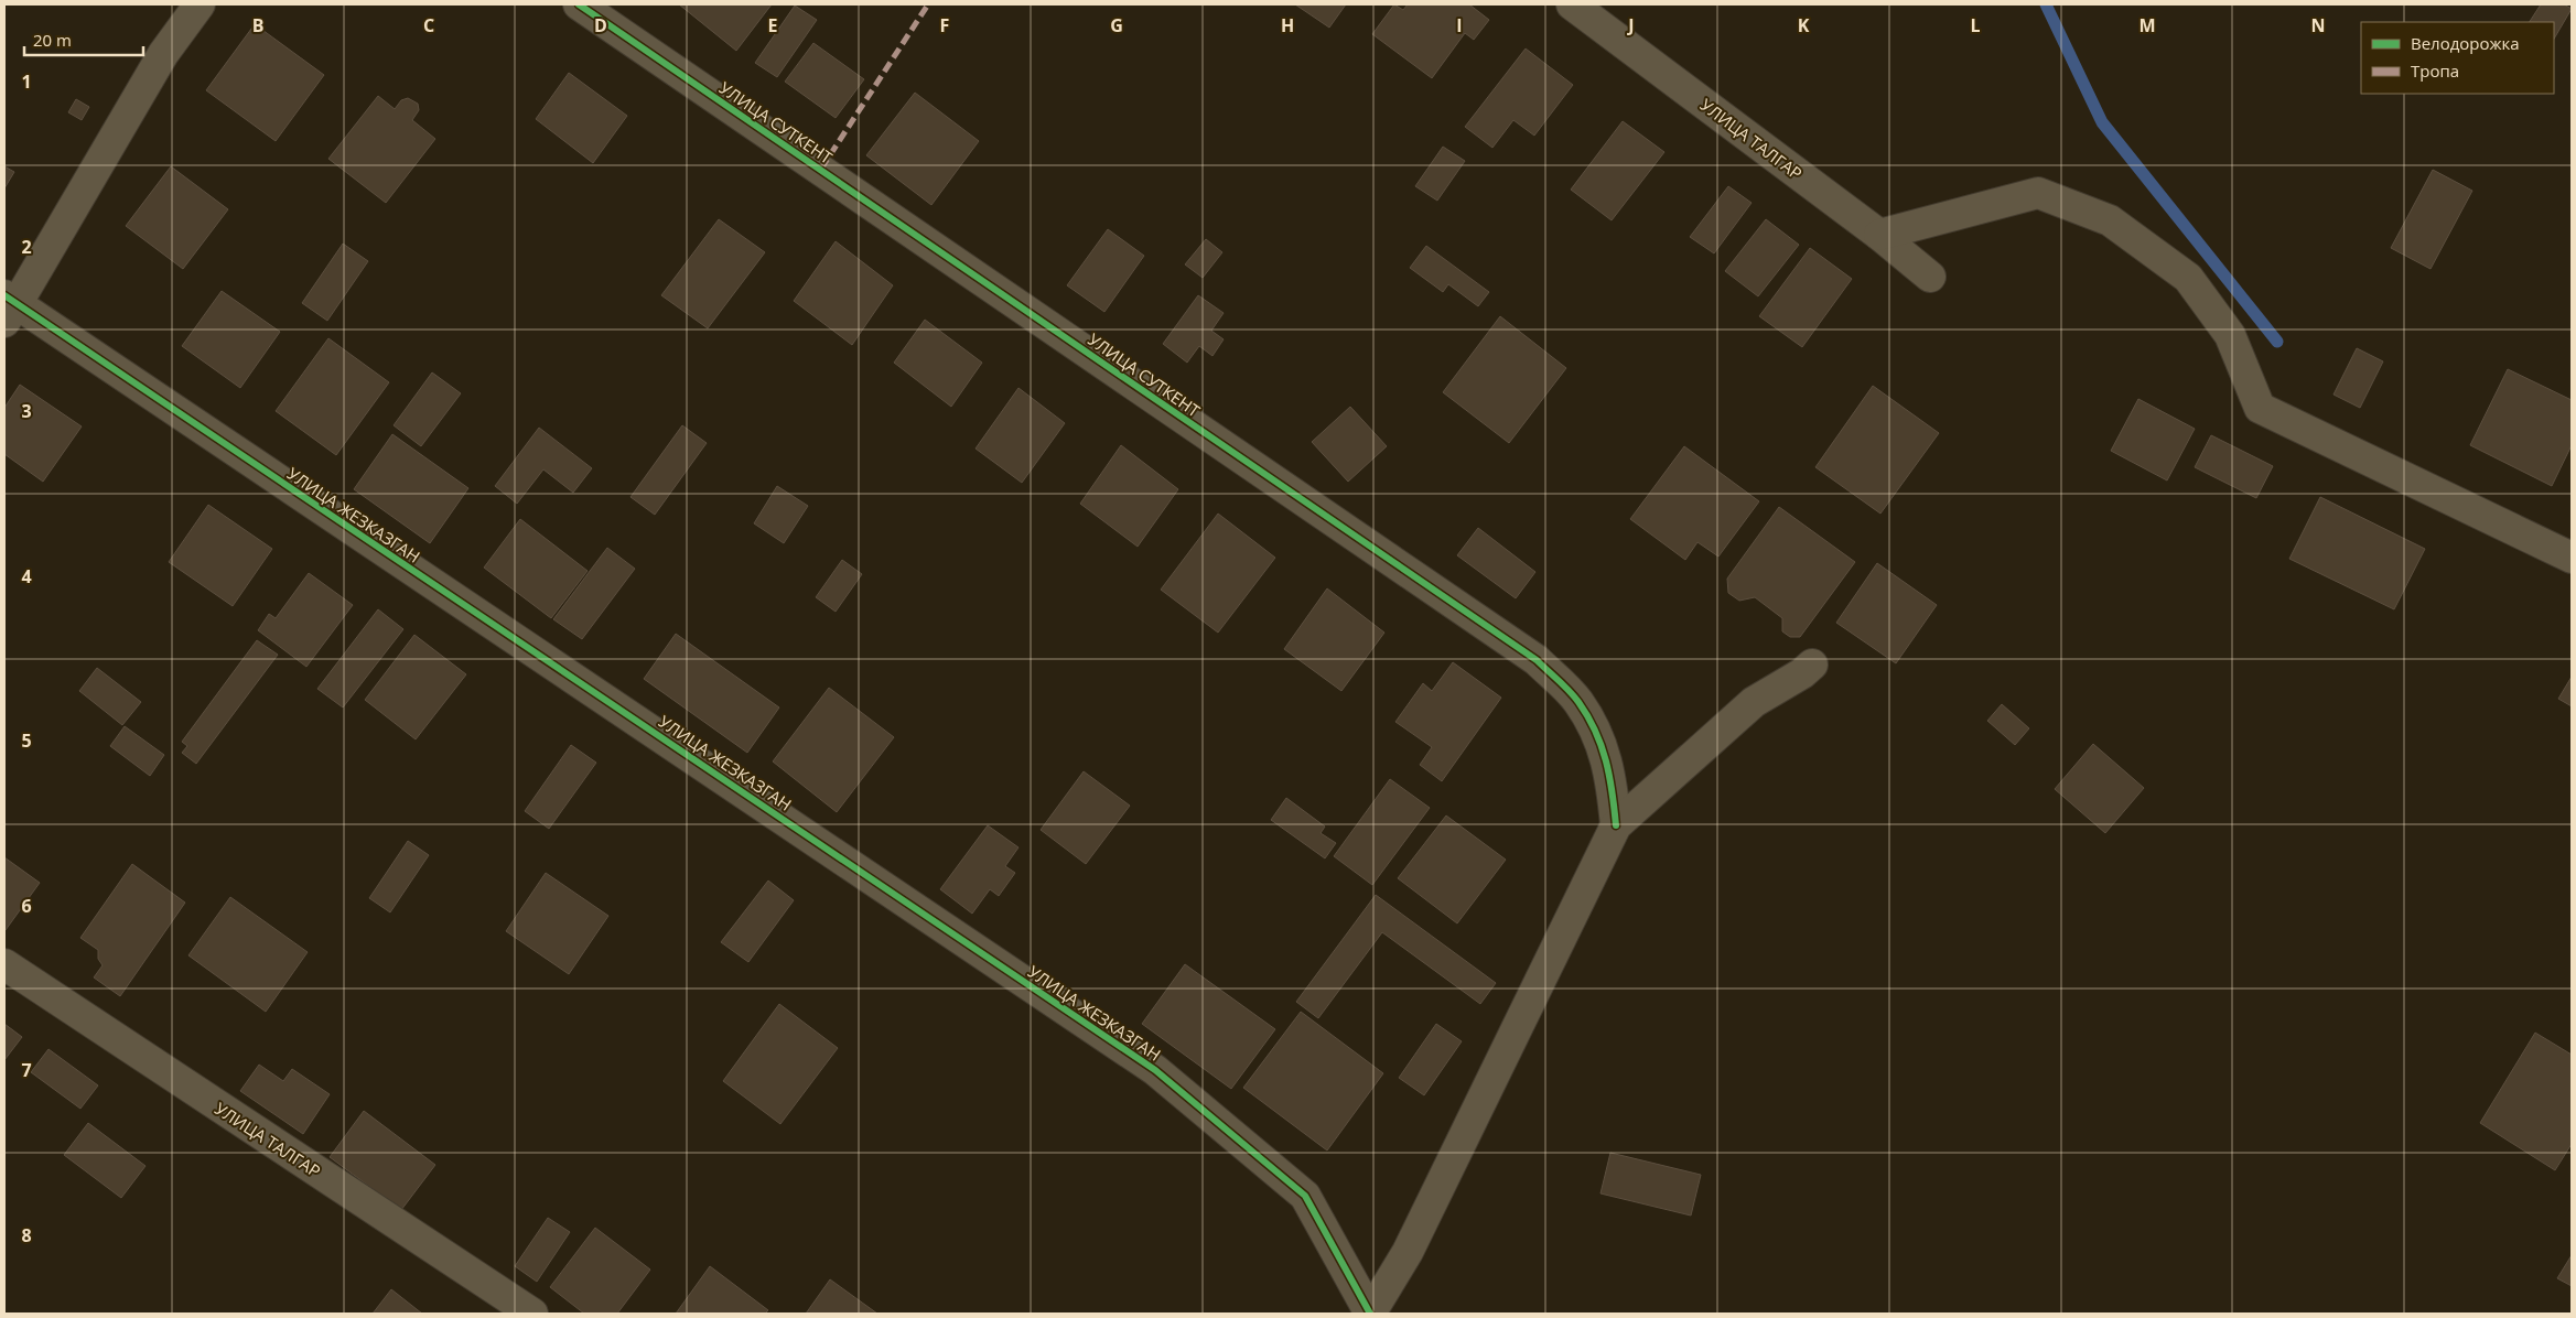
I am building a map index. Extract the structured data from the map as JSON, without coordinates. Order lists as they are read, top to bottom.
{
  "streets": {
    "street": ["УЛИЦА СУТКЕНТ", "УЛИЦА ТАЛГАР", "УЛИЦА ЖЕЗКАЗГАН"]
  },
  "legend": ["Велодорожка", "Тропа"],
  "scale_bar": "20 m",
  "grid": {
    "columns": [
      "B",
      "C",
      "D",
      "E",
      "F",
      "G",
      "H",
      "I",
      "J",
      "K",
      "L",
      "M",
      "N"
    ],
    "rows": [
      "1",
      "2",
      "3",
      "4",
      "5",
      "6",
      "7",
      "8"
    ]
  }
}
